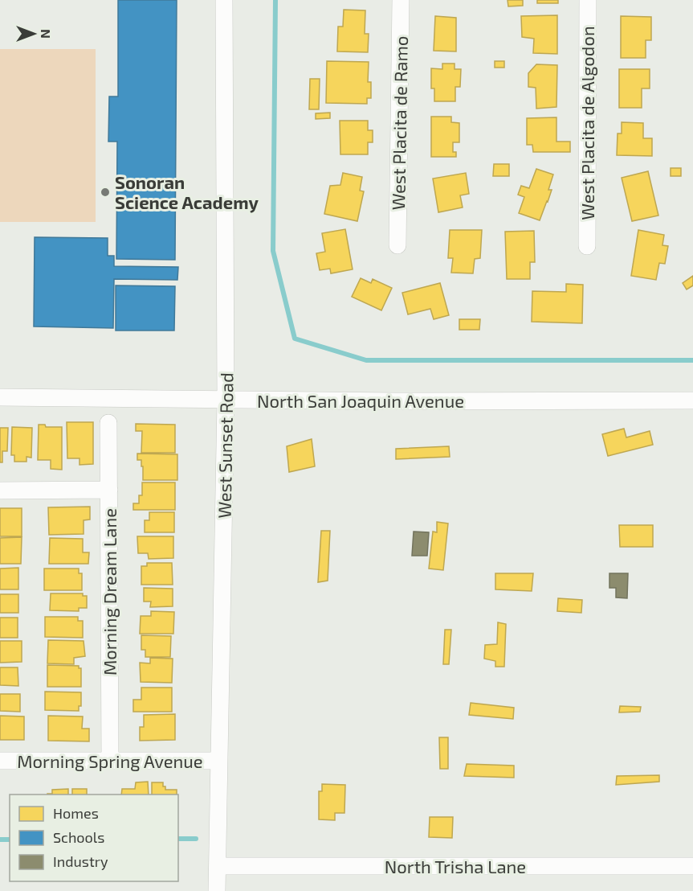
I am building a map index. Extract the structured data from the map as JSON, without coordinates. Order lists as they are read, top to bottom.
{
  "streets": {
    "street": [
      "West Placita de Ramo",
      "West Placita de Algodon",
      "North San Joaquin Avenue",
      "West Sunset Road",
      "Morning Dream Lane",
      "Morning Spring Avenue",
      "North Trisha Lane"
    ]
  },
  "crossings": [
    ["North San Joaquin Avenue", "West Sunset Road"],
    ["West Sunset Road", "Morning Spring Avenue"],
    ["West Sunset Road", "North Trisha Lane"],
    ["Morning Dream Lane", "Morning Spring Avenue"]
  ],
  "places": ["Sonoran Science Academy"],
  "legend": ["Homes", "Schools", "Industry"],
  "north": "right"
}
